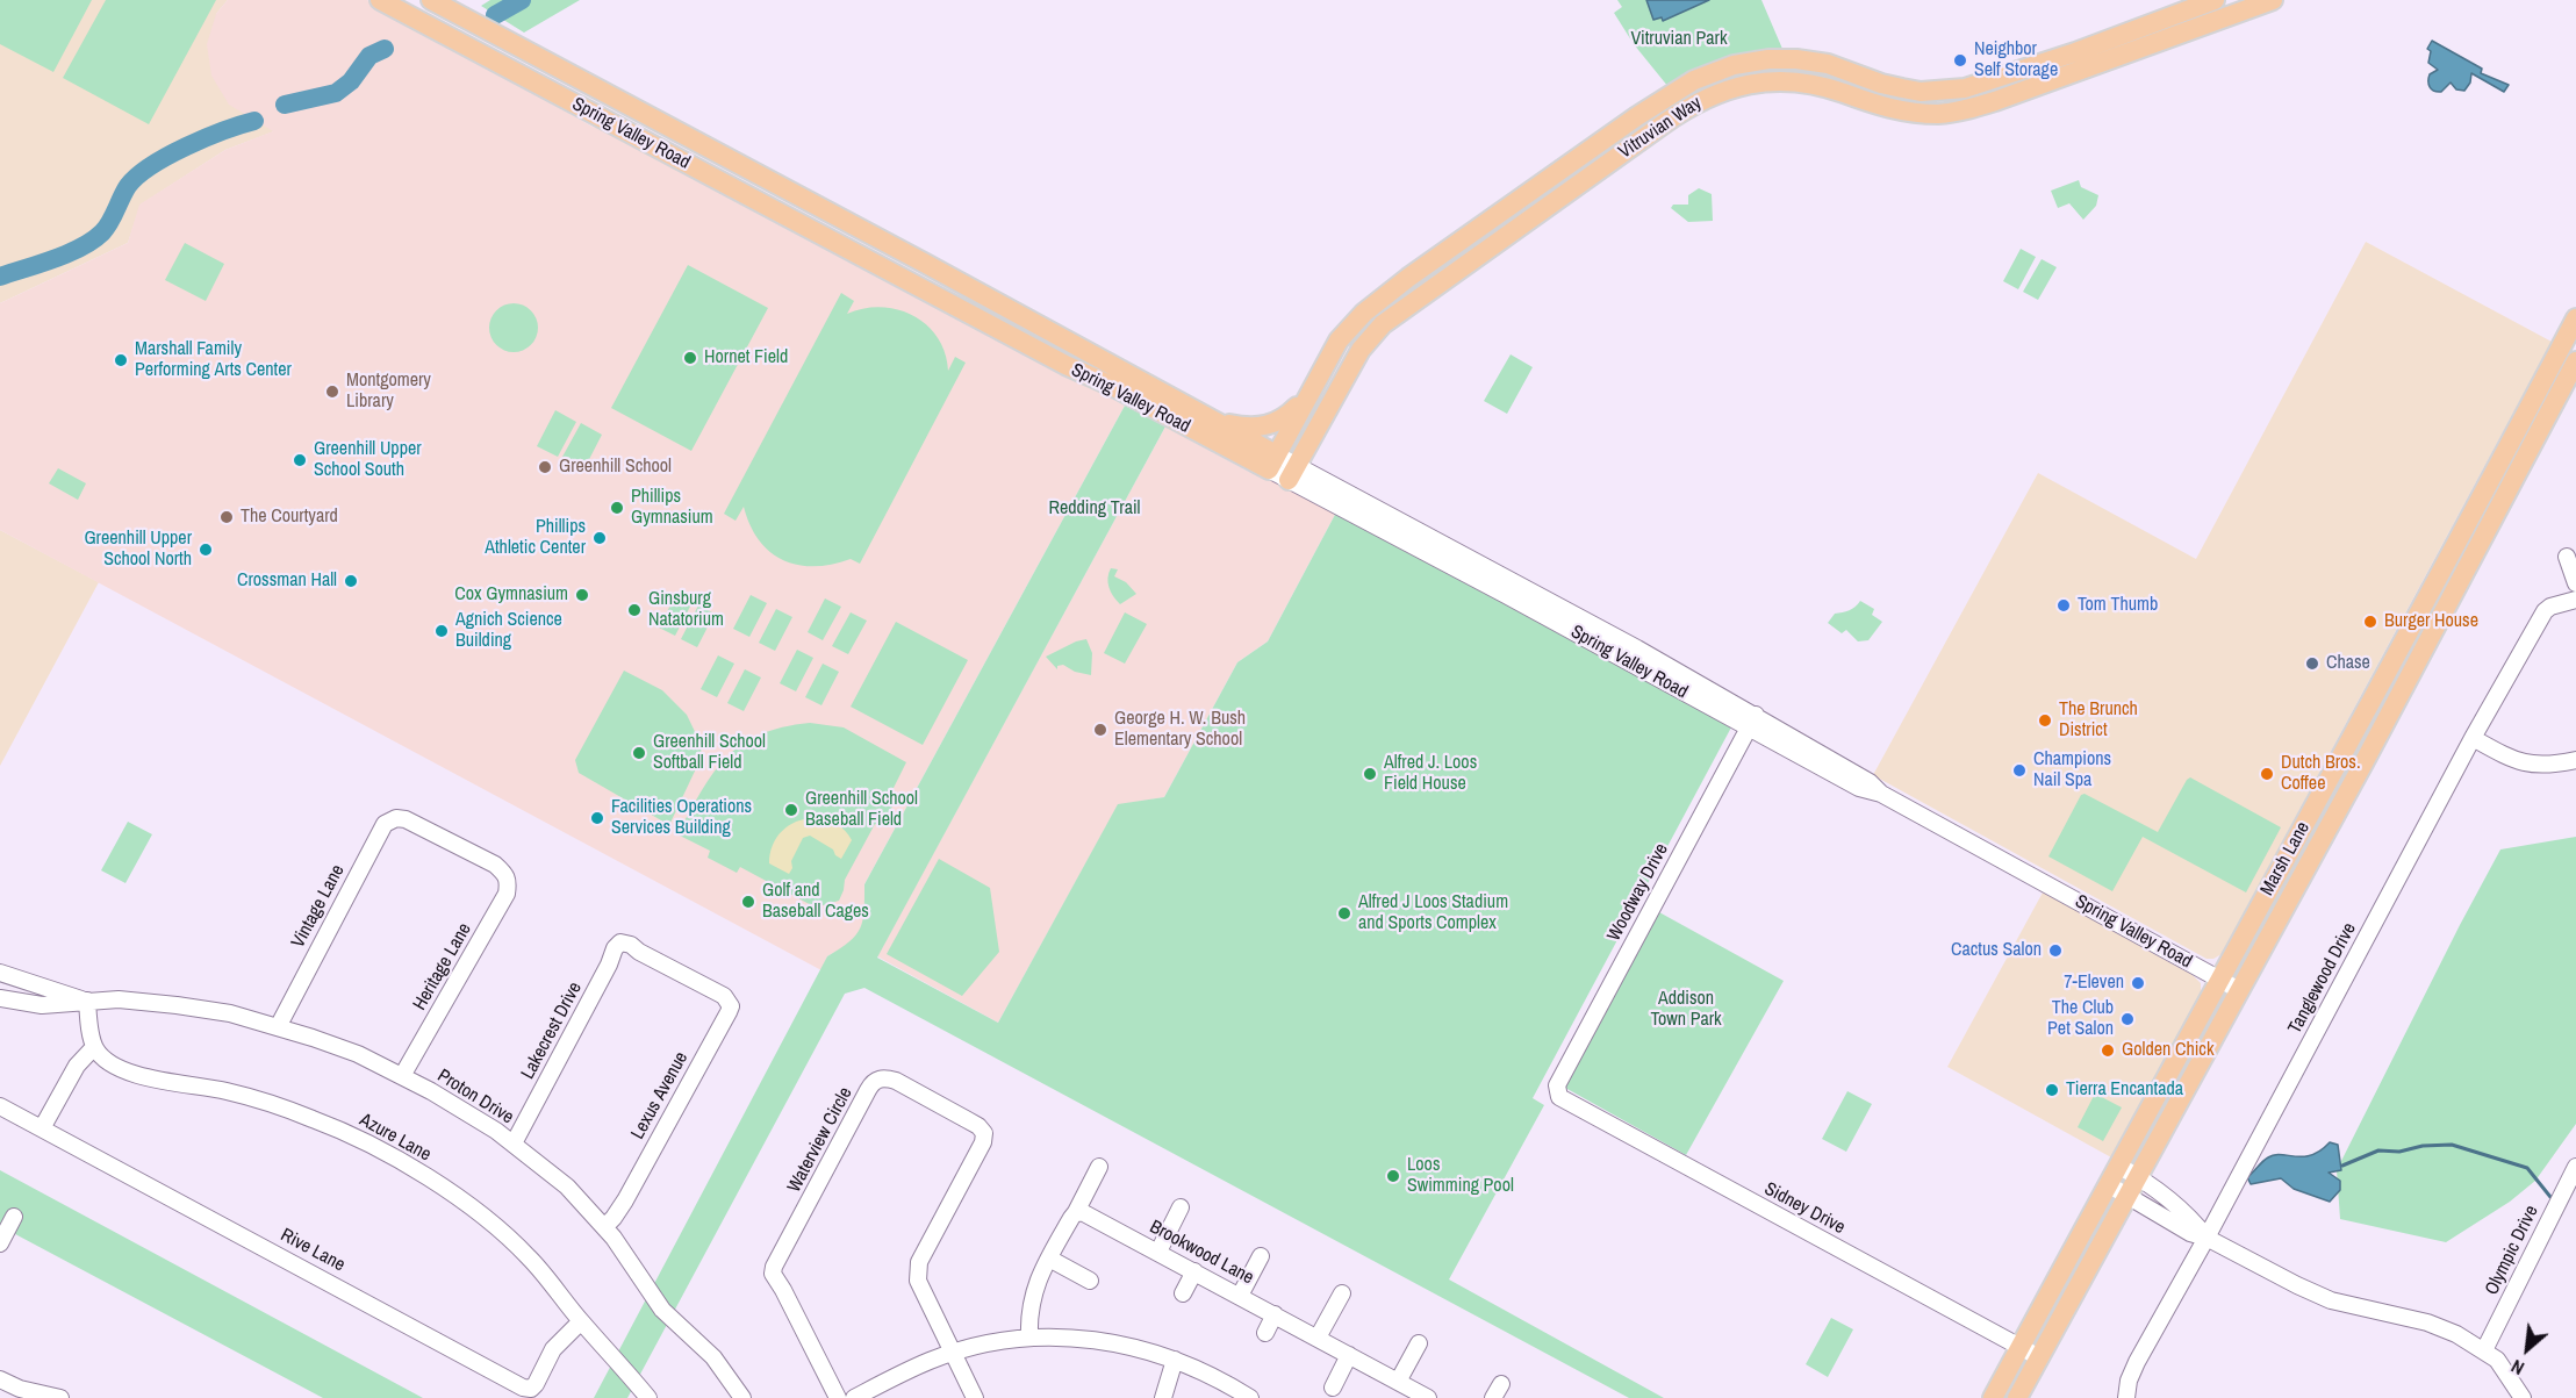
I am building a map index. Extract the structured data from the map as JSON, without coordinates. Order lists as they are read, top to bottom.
{
  "streets": {
    "main road": ["Vitruvian Way", "Spring Valley Road", "Marsh Lane"],
    "street": [
      "Woodway Drive",
      "Vintage Lane",
      "Heritage Lane",
      "Tanglewood Drive",
      "Lakecrest Drive",
      "Lexus Avenue",
      "Proton Drive",
      "Azure Lane",
      "Waterview Circle",
      "Sidney Drive",
      "Rive Lane",
      "Olympic Drive",
      "Brookwood Lane"
    ]
  },
  "crossings": [
    ["Vitruvian Way", "Spring Valley Road"],
    ["Spring Valley Road", "Marsh Lane"],
    ["Spring Valley Road", "Woodway Drive"],
    ["Marsh Lane", "Sidney Drive"],
    ["Woodway Drive", "Sidney Drive"],
    ["Vintage Lane", "Heritage Lane"],
    ["Vintage Lane", "Proton Drive"],
    ["Heritage Lane", "Proton Drive"],
    ["Lakecrest Drive", "Lexus Avenue"],
    ["Lakecrest Drive", "Proton Drive"],
    ["Lexus Avenue", "Proton Drive"],
    ["Azure Lane", "Rive Lane"]
  ],
  "parks": ["Vitruvian Park", "Redding Trail", "Addison Town Park"],
  "places": [
    "Neighbor Self Storage",
    "Hornet Field",
    "Marshall Family Performing Arts Center",
    "Montgomery Library",
    "Greenhill Upper School South",
    "Greenhill School",
    "Phillips Gymnasium",
    "The Courtyard",
    "Phillips Athletic Center",
    "Greenhill Upper School North",
    "Crossman Hall",
    "Cox Gymnasium",
    "Tom Thumb",
    "Ginsburg Natatorium",
    "Burger House",
    "Agnich Science Building",
    "Chase",
    "The Brunch District",
    "George H. W. Bush Elementary School",
    "Greenhill School Softball Field",
    "Champions Nail Spa",
    "Alfred J. Loos Field House",
    "Dutch Bros. Coffee",
    "Greenhill School Baseball Field",
    "Facilities Operations Services Building",
    "Golf and Baseball Cages",
    "Alfred J Loos Stadium and Sports Complex",
    "Cactus Salon",
    "7-Eleven",
    "The Club Pet Salon",
    "Golden Chick",
    "Tierra Encantada",
    "Loos Swimming Pool"
  ],
  "north": "bottom left"
}
